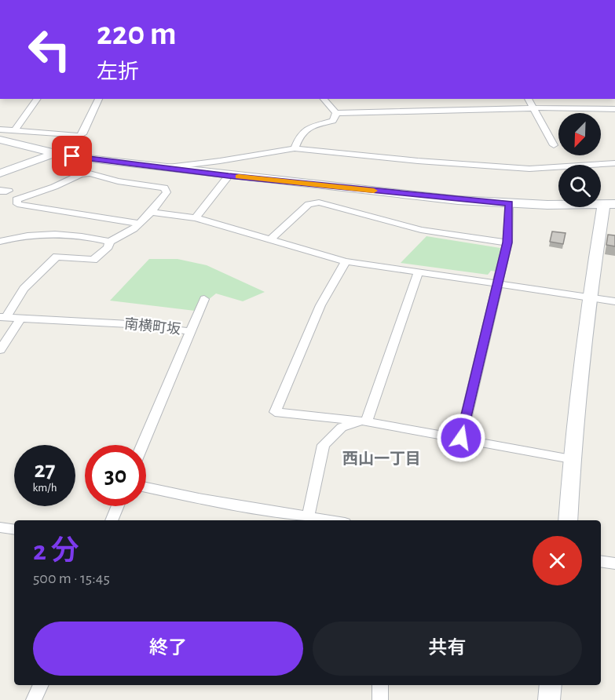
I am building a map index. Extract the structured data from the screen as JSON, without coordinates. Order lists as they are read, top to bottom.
{
  "streets": {
    "street": ["南横町坂"]
  },
  "districts": ["西山一丁目"],
  "north": "bottom left",
  "page": {
    "turn": ["220 m", "左折"],
    "speed": "27 km/h",
    "limit": "30",
    "heading": ["2 分", "500 m · 15:45"],
    "buttons": ["終了", "共有"]
  }
}
